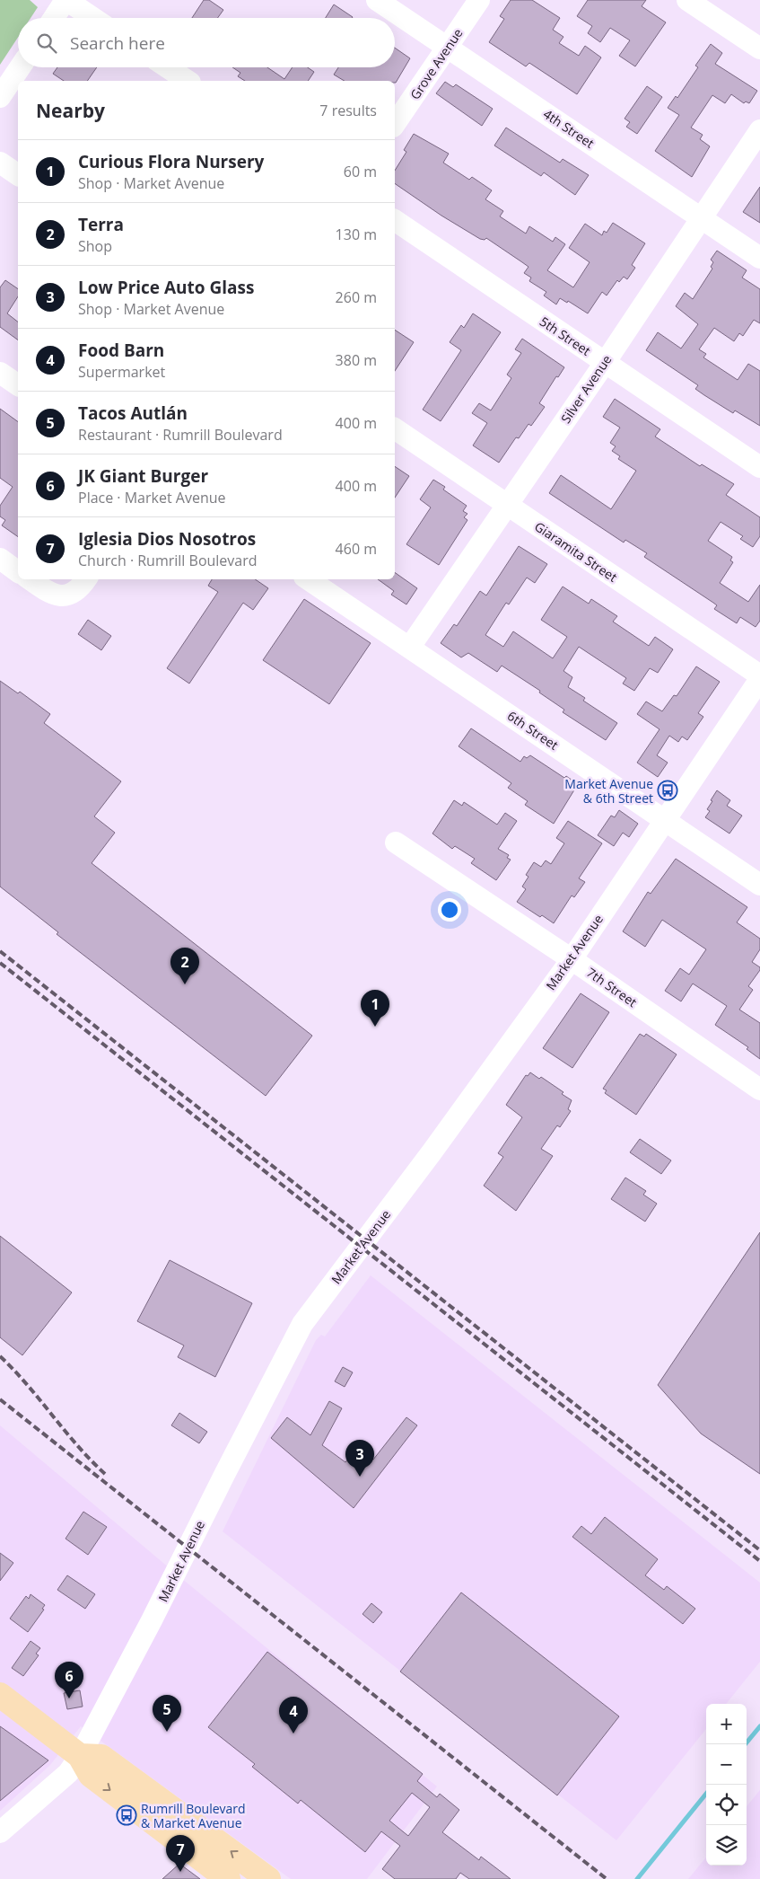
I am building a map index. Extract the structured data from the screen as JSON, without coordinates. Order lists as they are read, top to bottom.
{
  "streets": {
    "street": [
      "Grove Avenue",
      "4th Street",
      "5th Street",
      "Silver Avenue",
      "Giaramita Street",
      "6th Street",
      "Market Avenue",
      "7th Street"
    ]
  },
  "crossings": [
    ["Grove Avenue", "4th Street"],
    ["4th Street", "Silver Avenue"],
    ["5th Street", "Silver Avenue"],
    ["Silver Avenue", "Giaramita Street"],
    ["Silver Avenue", "6th Street"],
    ["6th Street", "Market Avenue"],
    ["Market Avenue", "7th Street"]
  ],
  "places": {
    "bus stop": ["Market Avenue & 6th Street", "Rumrill Boulevard & Market Avenue"]
  },
  "page": {
    "search": "Search here",
    "heading": ["Nearby", "7 results"],
    "list": [
      {
        "mark": "1",
        "name": "Curious Flora Nursery",
        "note": "Shop · Market Avenue",
        "value": "60 m"
      },
      {
        "mark": "2",
        "name": "Terra",
        "note": "Shop",
        "value": "130 m"
      },
      {
        "mark": "3",
        "name": "Low Price Auto Glass",
        "note": "Shop · Market Avenue",
        "value": "260 m"
      },
      {
        "mark": "4",
        "name": "Food Barn",
        "note": "Supermarket",
        "value": "380 m"
      },
      {
        "mark": "5",
        "name": "Tacos Autlán",
        "note": "Restaurant · Rumrill Boulevard",
        "value": "400 m"
      },
      {
        "mark": "6",
        "name": "JK Giant Burger",
        "note": "Place · Market Avenue",
        "value": "400 m"
      },
      {
        "mark": "7",
        "name": "Iglesia Dios Nosotros",
        "note": "Church · Rumrill Boulevard",
        "value": "460 m"
      }
    ],
    "pins": [
      "2",
      "1",
      "3",
      "6",
      "5",
      "4",
      "7"
    ],
    "map_buttons": ["+", "−"]
  }
}
